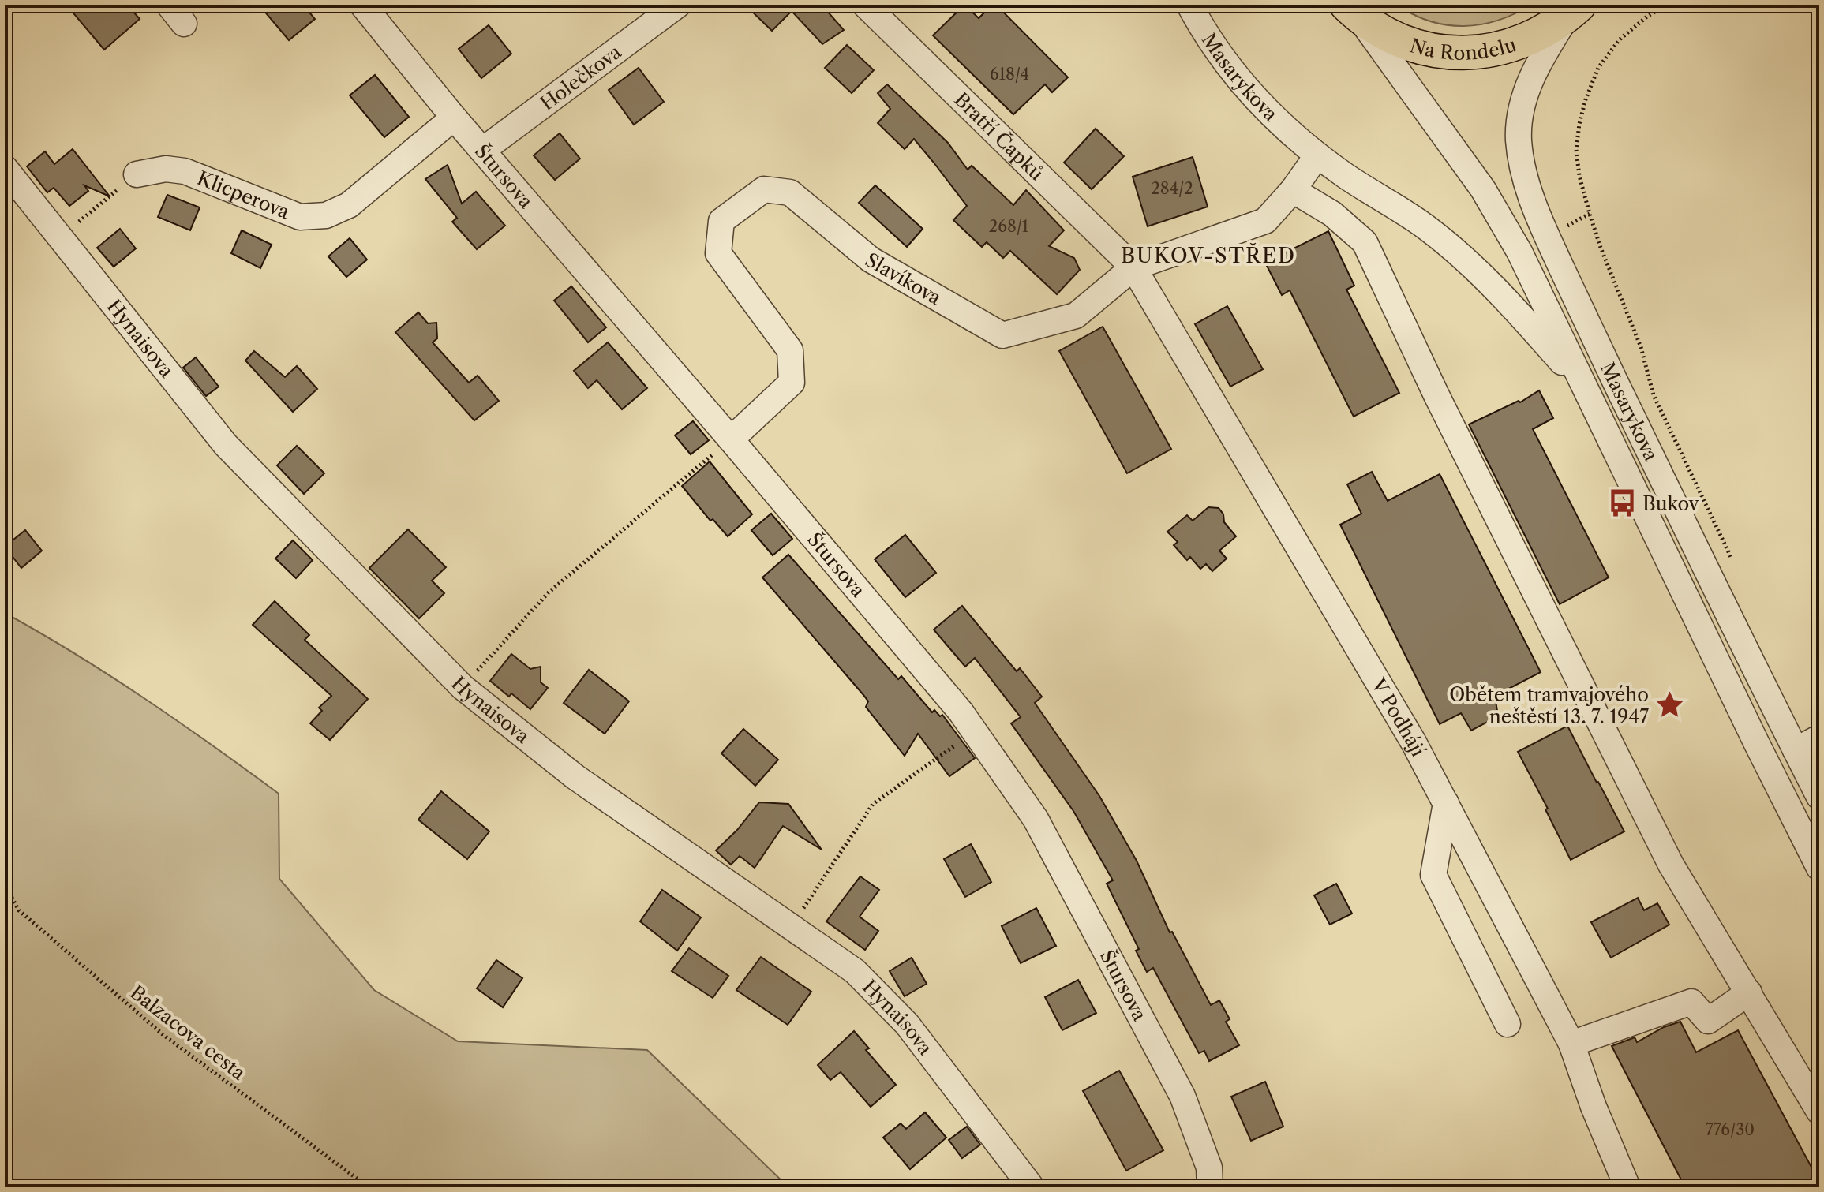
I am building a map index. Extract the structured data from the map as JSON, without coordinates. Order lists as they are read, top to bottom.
{
  "streets": {
    "main road": ["Na Rondelu"],
    "street": [
      "Masarykova",
      "Holečkova",
      "Bratří Čapků",
      "Štursova",
      "Klicperova",
      "Slavíkova",
      "Hynaisova",
      "V Podhájí"
    ],
    "path": ["Balzacova cesta"]
  },
  "crossings": [
    ["Na Rondelu", "Masarykova"],
    ["Masarykova", "Slavíkova"],
    ["Holečkova", "Štursova"],
    ["Bratří Čapků", "Slavíkova"],
    ["Bratří Čapků", "V Podhájí"],
    ["Štursova", "Klicperova"],
    ["Štursova", "Slavíkova"],
    ["Slavíkova", "V Podhájí"]
  ],
  "districts": ["BUKOV-STŘED"],
  "places": {
    "bus stop": ["Bukov"],
    "place": ["Obětem tramvajového neštěstí 13. 7. 1947"]
  },
  "house_numbers": [
    "618/4",
    "284/2",
    "268/1",
    "776/30"
  ]
}
